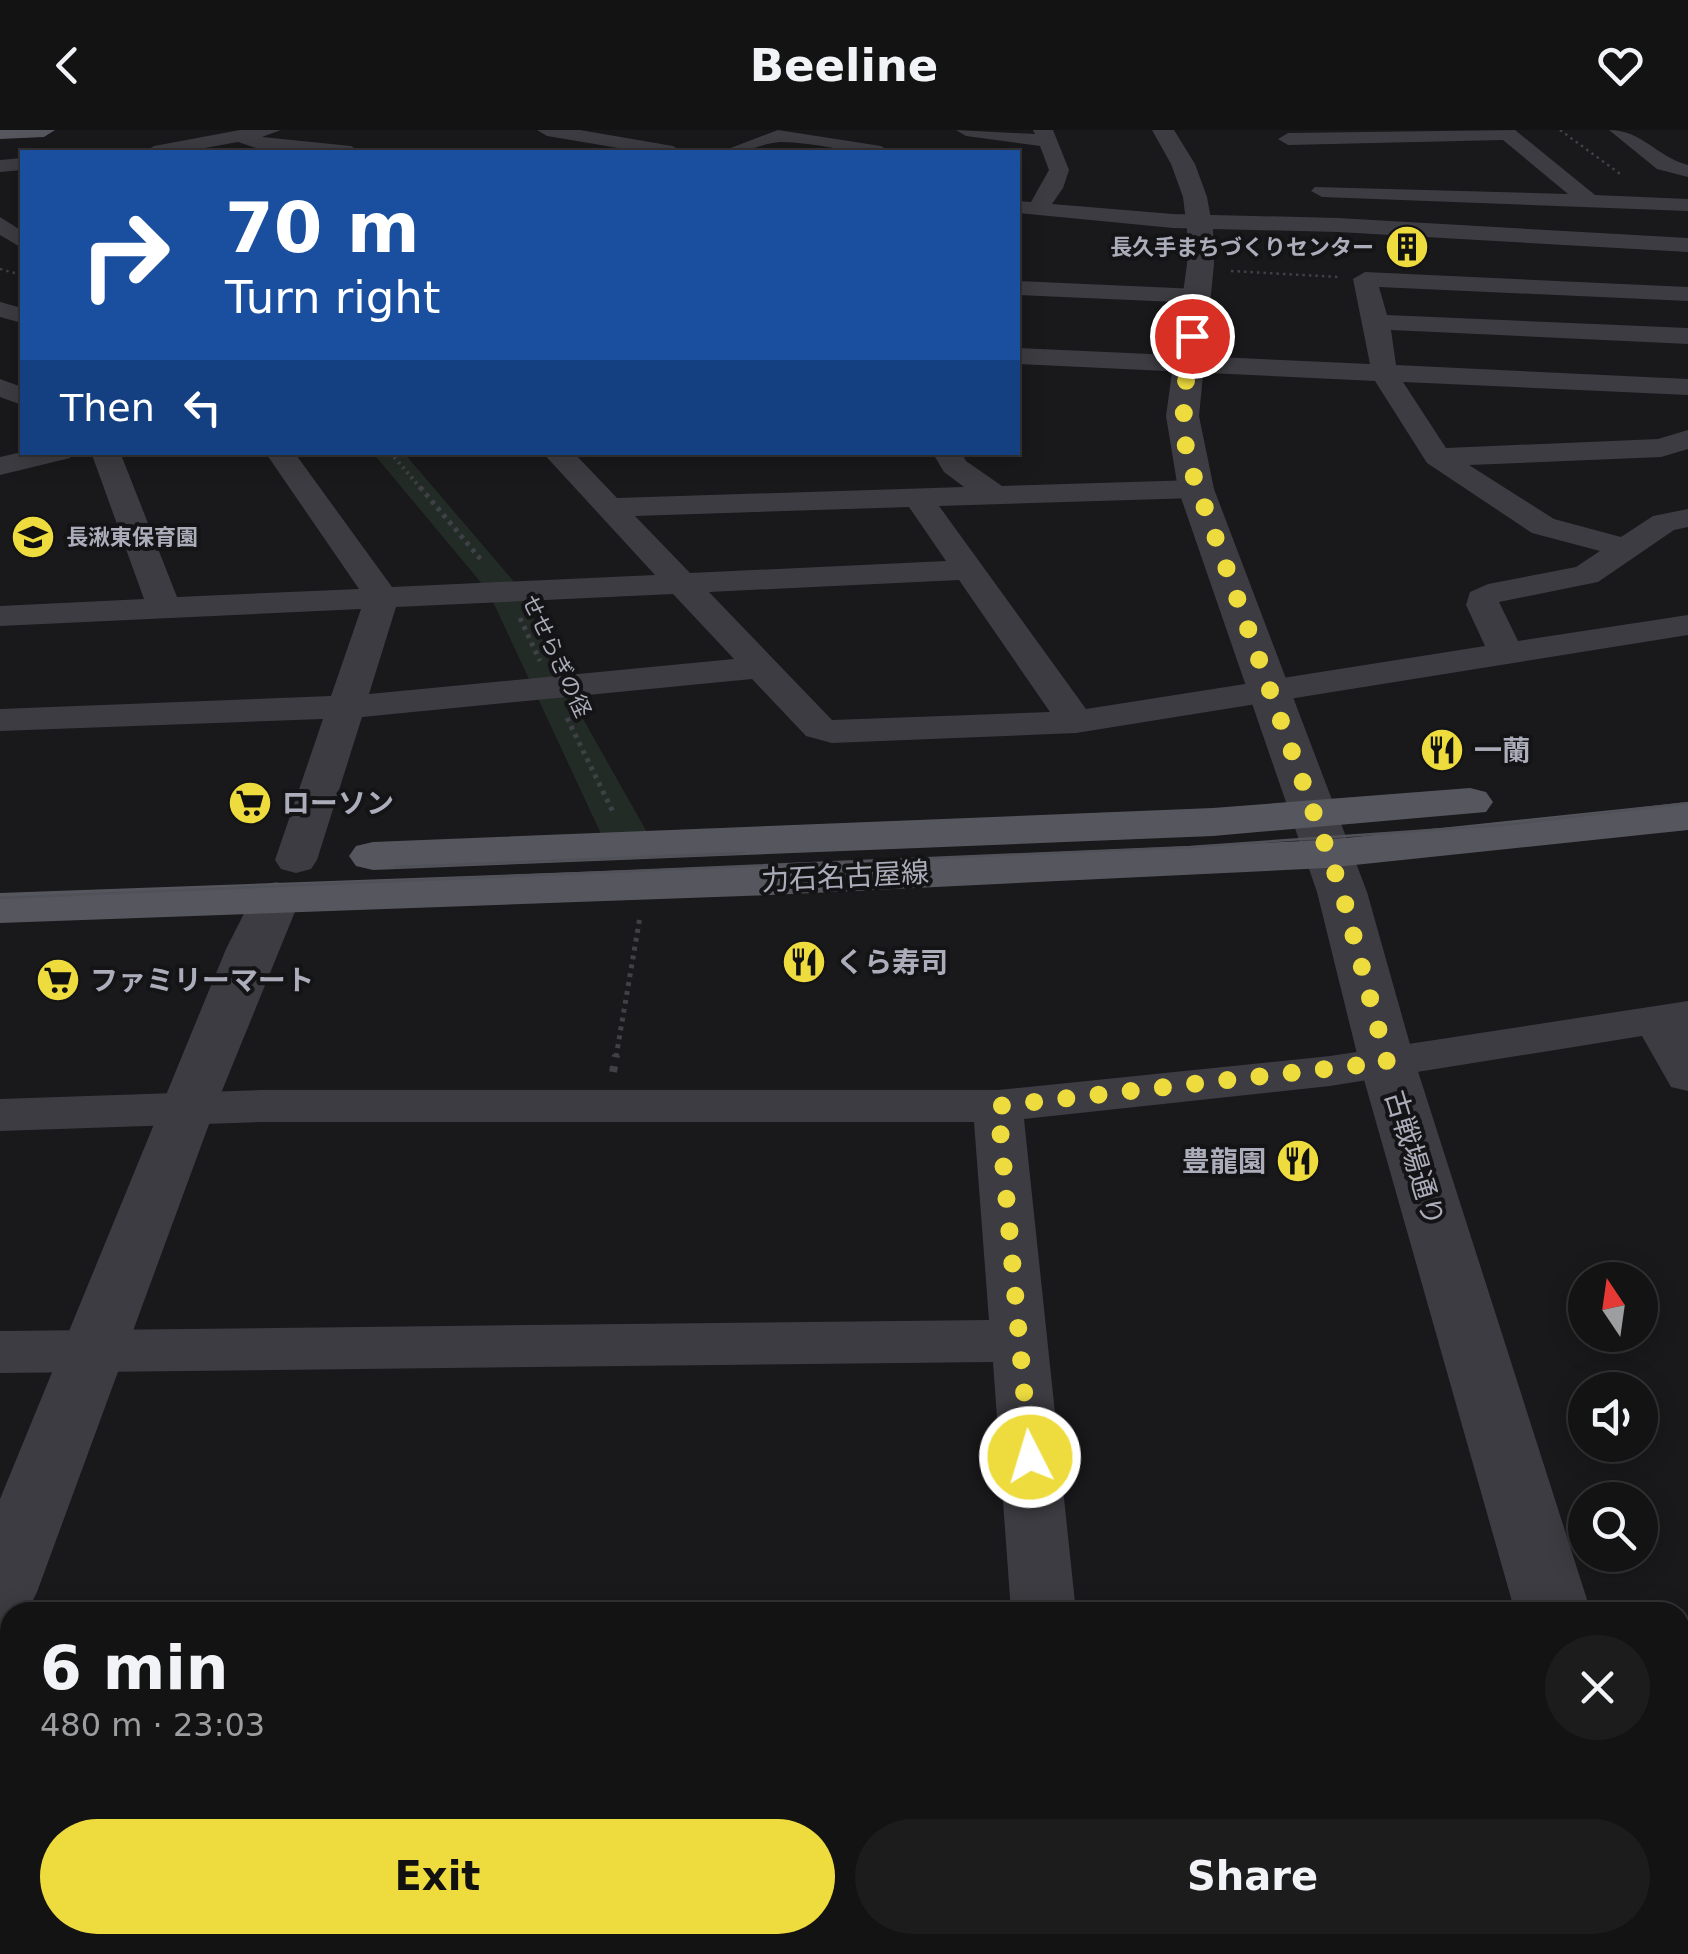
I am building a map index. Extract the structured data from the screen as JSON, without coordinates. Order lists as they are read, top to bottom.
{
  "streets": {
    "main road": ["力石名古屋線"],
    "street": ["古戦場通り"],
    "path": ["せせらぎの径"]
  },
  "crossings": [
    ["せせらぎの径", "力石名古屋線"],
    ["力石名古屋線", "古戦場通り"]
  ],
  "places": {
    "building": ["長久手まちづくりセンター"],
    "school or university": ["長湫東保育園"],
    "restaurant": ["一蘭", "くら寿司", "豊龍園"],
    "supermarket": ["ローソン", "ファミリーマート"]
  },
  "north": "top",
  "page": {
    "header": "Beeline",
    "turn": ["70 m", "Turn right"],
    "then": "Then",
    "heading": ["6 min", "480 m · 23:03"],
    "buttons": ["Exit", "Share"]
  }
}
